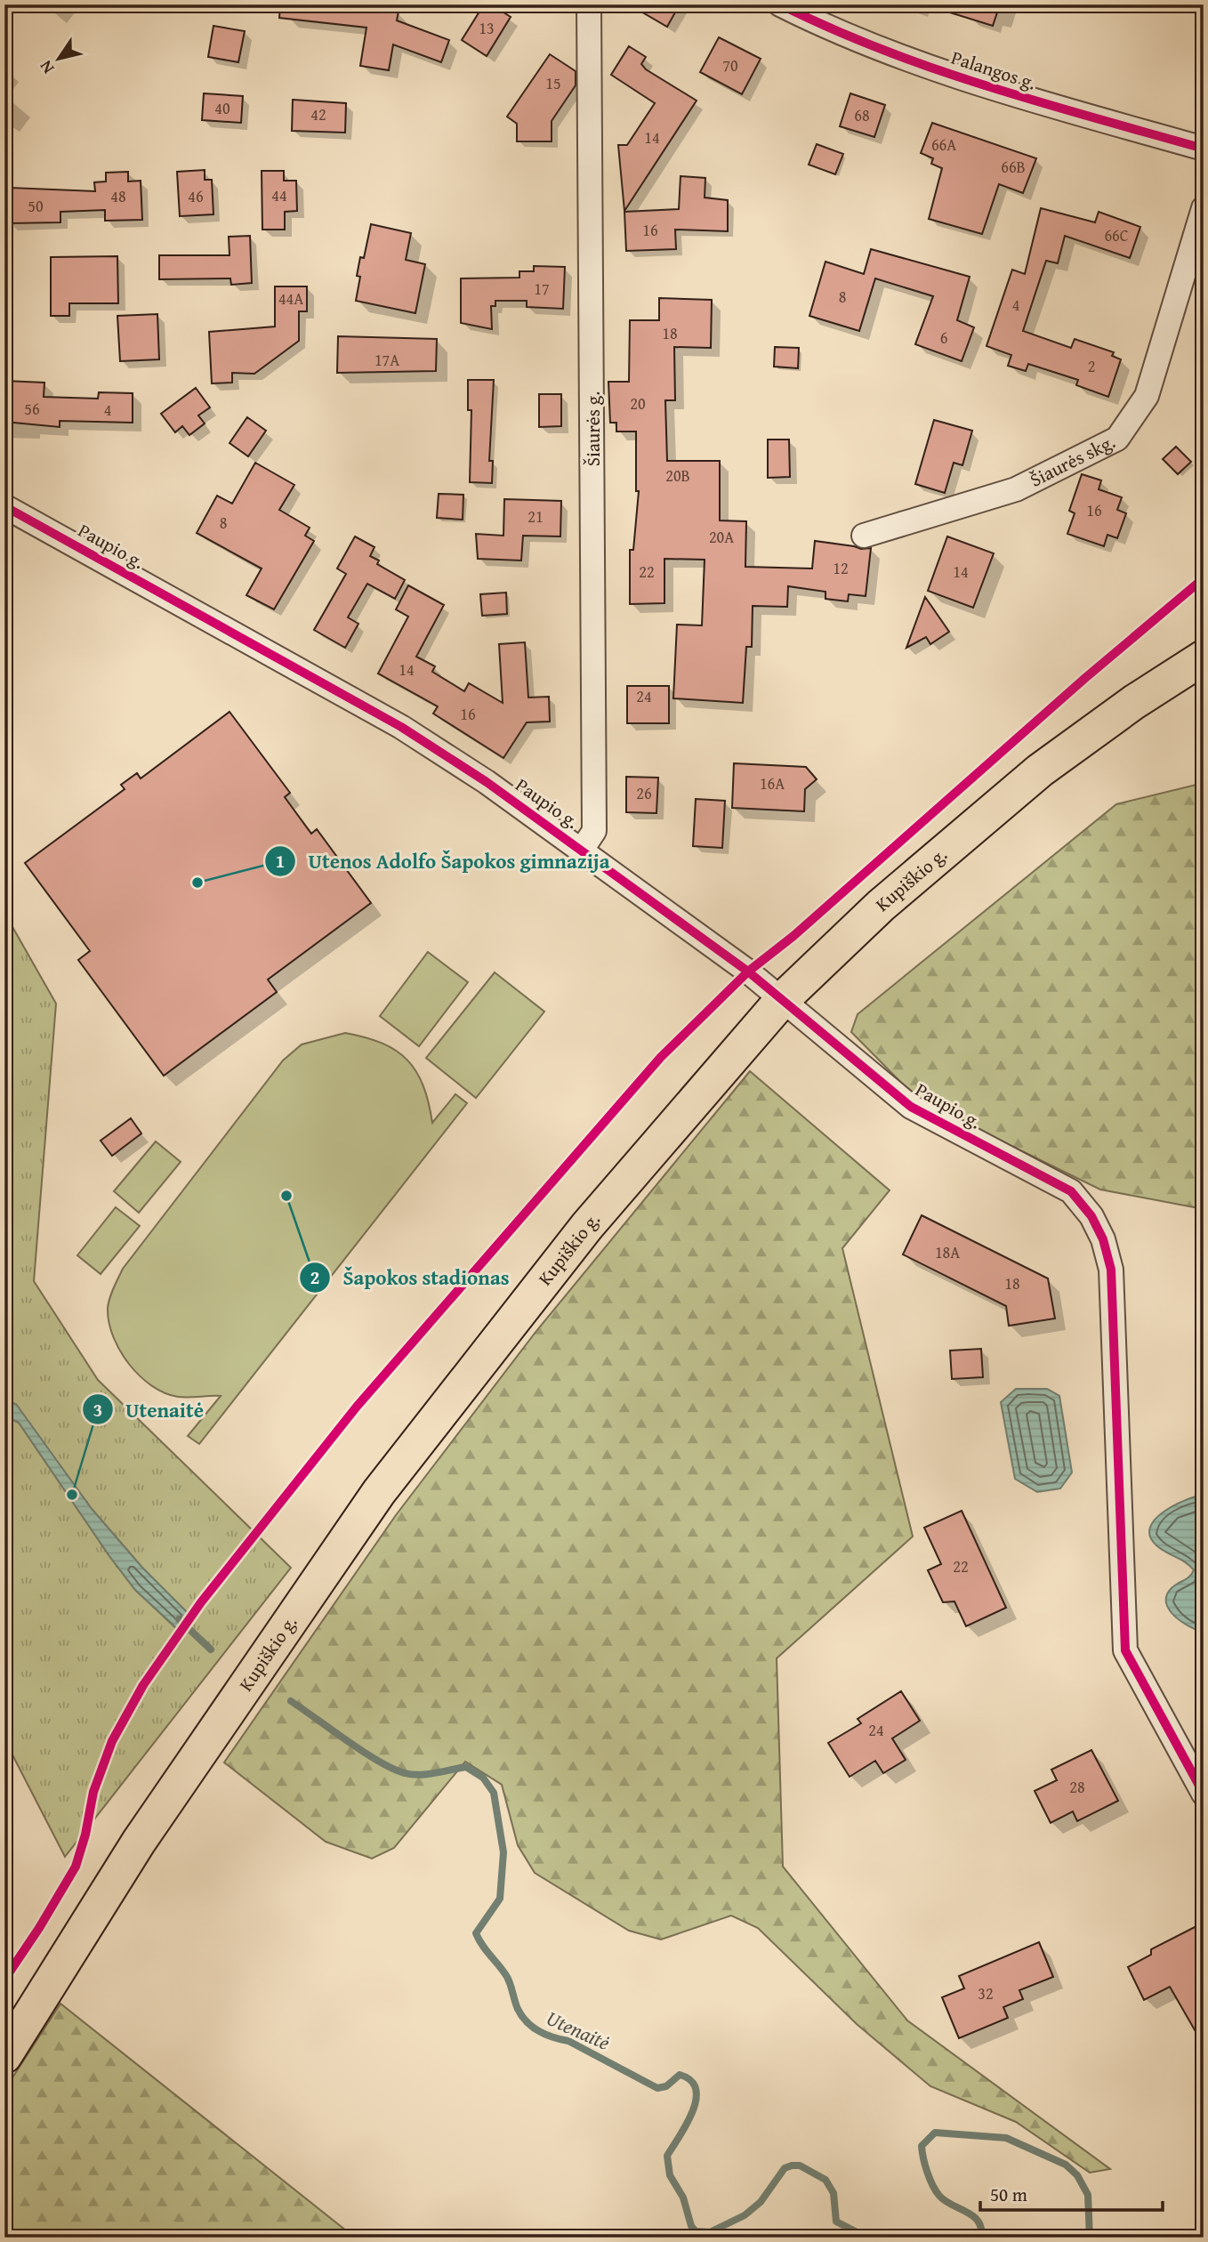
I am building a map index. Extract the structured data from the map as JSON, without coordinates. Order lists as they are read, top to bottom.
{
  "streets": {
    "main road": ["Kupiškio g."],
    "street": [
      "Palangos g.",
      "Šiaurės g.",
      "Šiaurės skg.",
      "Paupio g."
    ]
  },
  "crossings": [
    ["Šiaurės g.", "Paupio g."],
    ["Paupio g.", "Kupiškio g."]
  ],
  "water": ["Utenaitė"],
  "places": ["Utenos Adolfo Šapokos gimnazija", "Šapokos stadionas", "Utenaitė"],
  "house_numbers": [
    "13",
    "70",
    "15",
    "40",
    "42",
    "68",
    "14",
    "66A",
    "66B",
    "44",
    "48",
    "46",
    "50",
    "16",
    "66C",
    "17",
    "8",
    "44A",
    "4",
    "18",
    "6",
    "17A",
    "2",
    "20",
    "56",
    "4",
    "20B",
    "16",
    "21",
    "8",
    "20A",
    "12",
    "22",
    "14",
    "14",
    "24",
    "16",
    "16A",
    "26",
    "18A",
    "18",
    "22",
    "24",
    "28",
    "32"
  ],
  "scale_bar": "50 m",
  "north": "bottom left"
}
